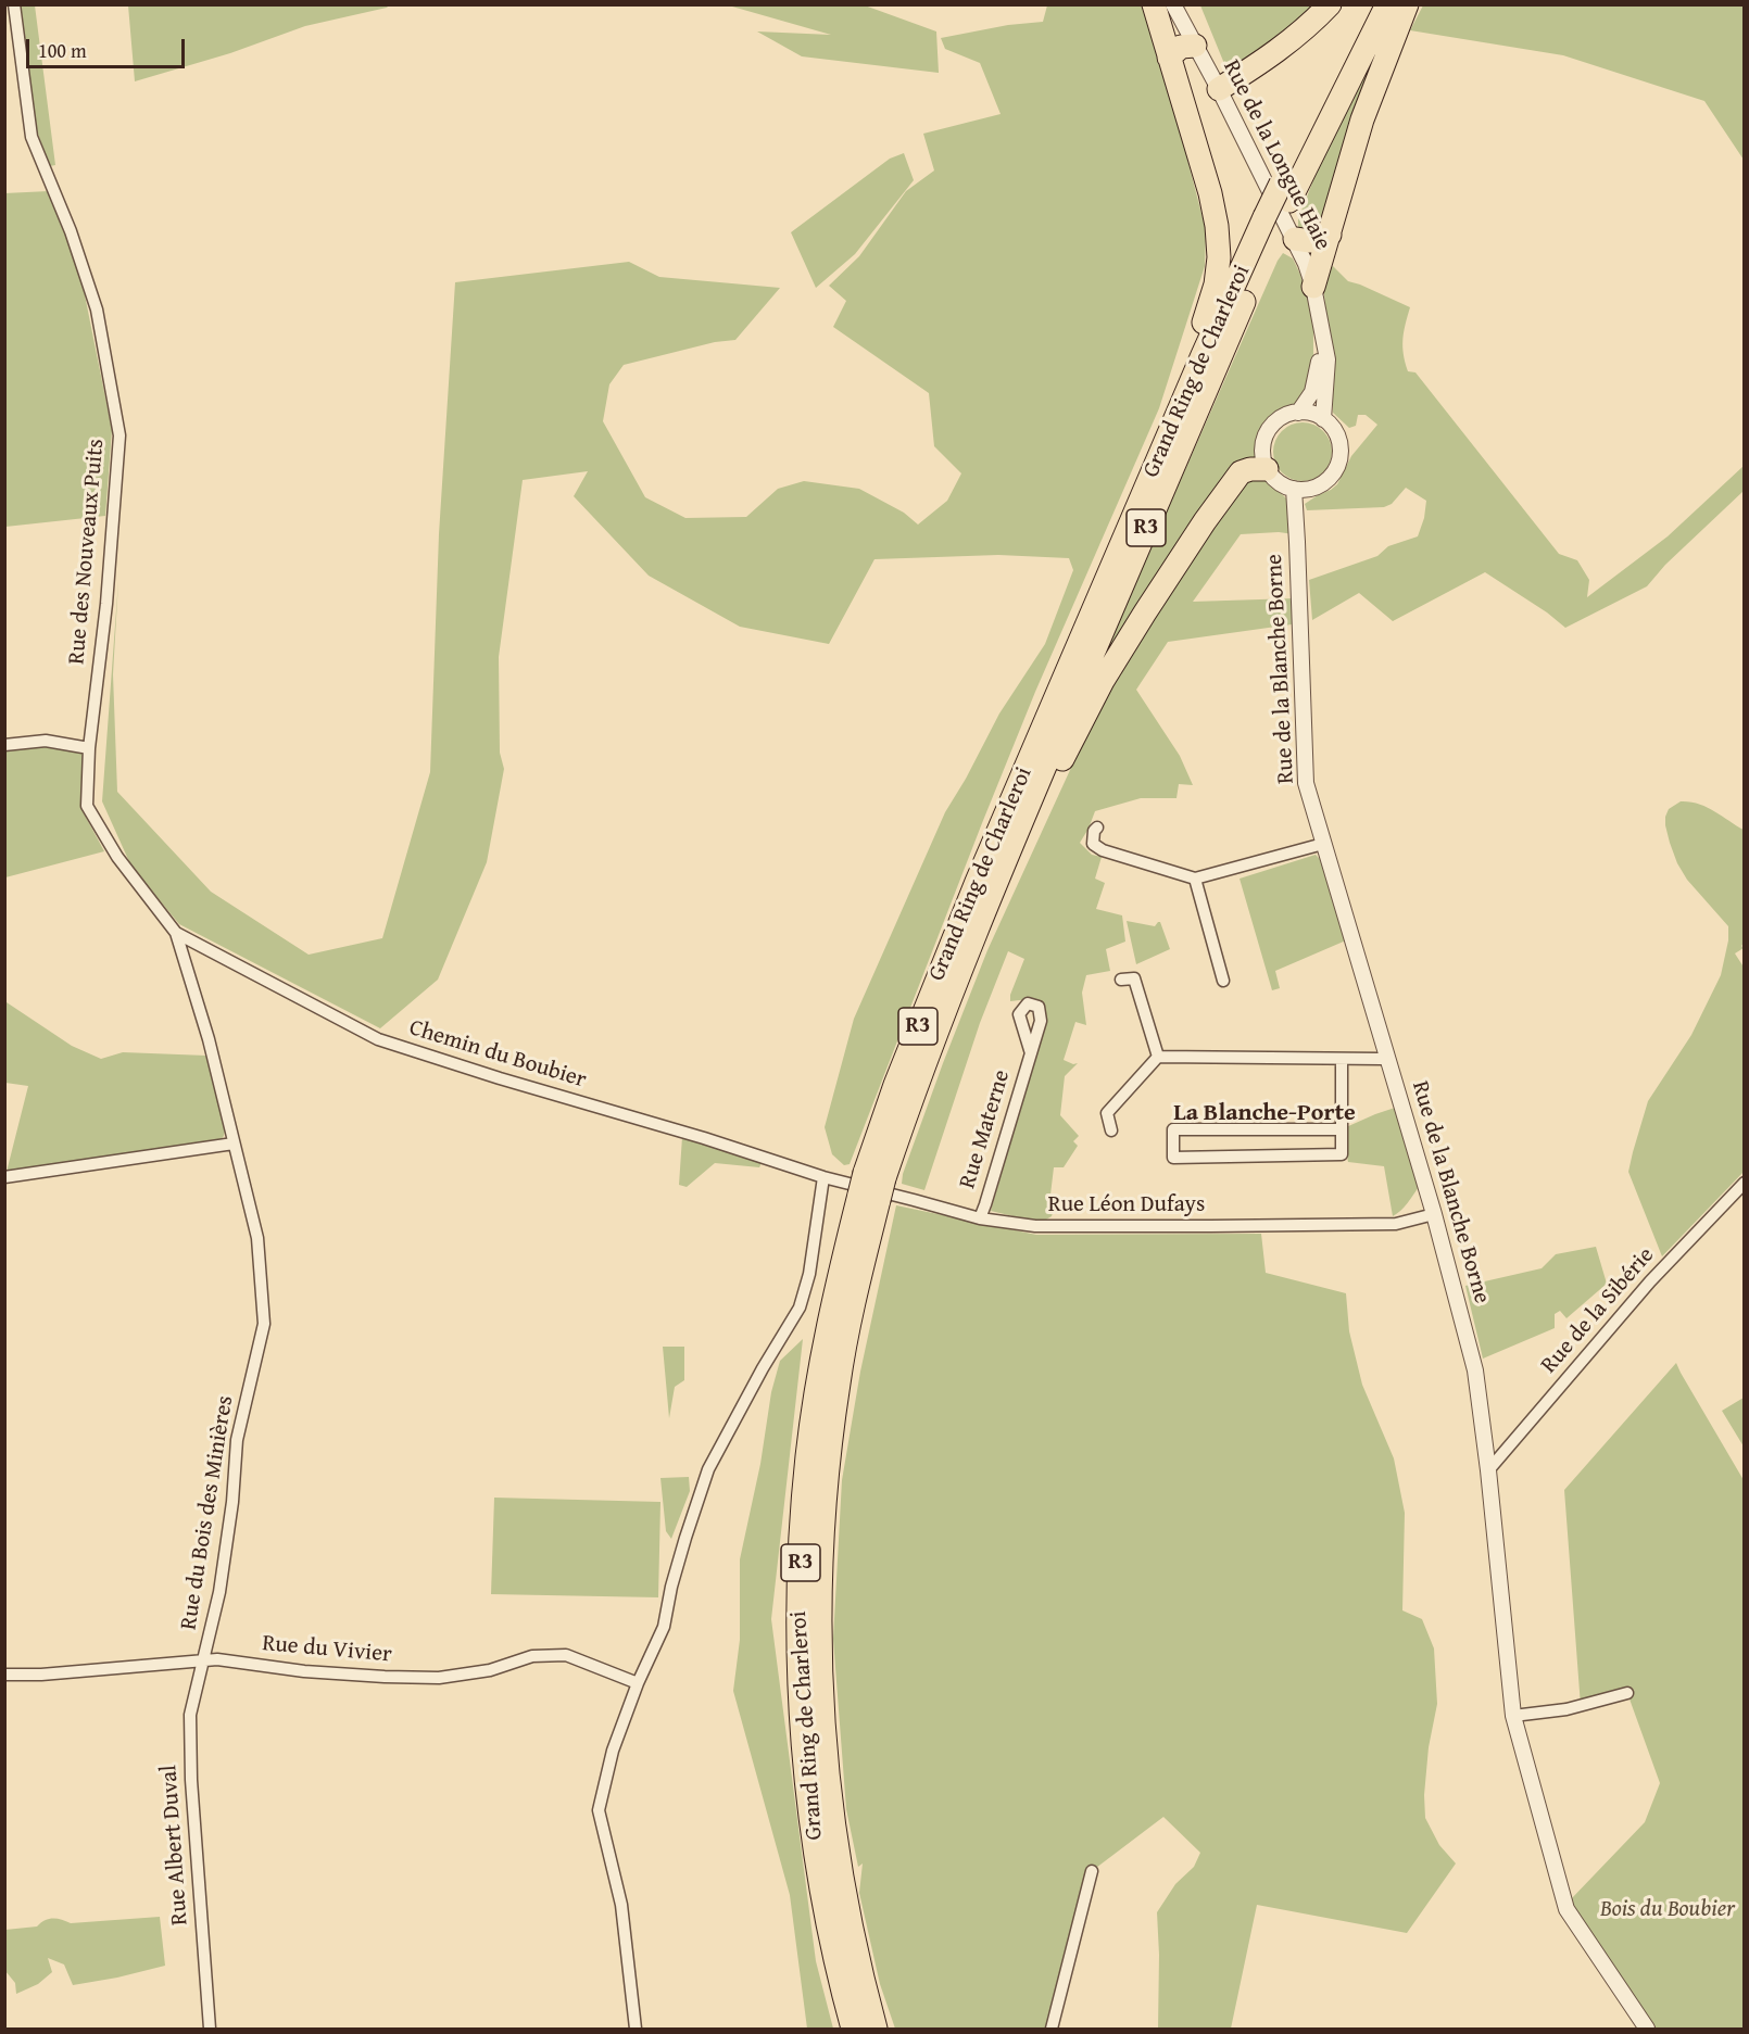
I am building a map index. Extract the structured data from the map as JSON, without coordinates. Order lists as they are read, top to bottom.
{
  "streets": {
    "highway": ["Grand Ring de Charleroi", "R3"],
    "street": [
      "Rue de la Longue Haie",
      "Rue des Nouveaux Puits",
      "Rue de la Blanche Borne",
      "Chemin du Boubier",
      "Rue Materne",
      "Rue Léon Dufays",
      "Rue de la Sibérie",
      "Rue du Bois des Minières",
      "Rue du Vivier",
      "Rue Albert Duval"
    ]
  },
  "crossings": [
    ["Rue de la Longue Haie", "Grand Ring de Charleroi"],
    ["Rue de la Longue Haie", "Rue de la Blanche Borne"],
    ["Rue des Nouveaux Puits", "Chemin du Boubier"],
    ["Rue des Nouveaux Puits", "Rue du Bois des Minières"],
    ["Rue de la Blanche Borne", "Rue Léon Dufays"],
    ["Rue de la Blanche Borne", "Rue de la Sibérie"],
    ["Chemin du Boubier", "Rue Léon Dufays"],
    ["Chemin du Boubier", "Rue du Bois des Minières"],
    ["Rue Materne", "Rue Léon Dufays"],
    ["Rue du Bois des Minières", "Rue du Vivier"],
    ["Rue du Bois des Minières", "Rue Albert Duval"],
    ["Rue du Vivier", "Rue Albert Duval"]
  ],
  "districts": ["La Blanche-Porte"],
  "parks": ["Bois du Boubier"],
  "scale_bar": "100 m"
}
